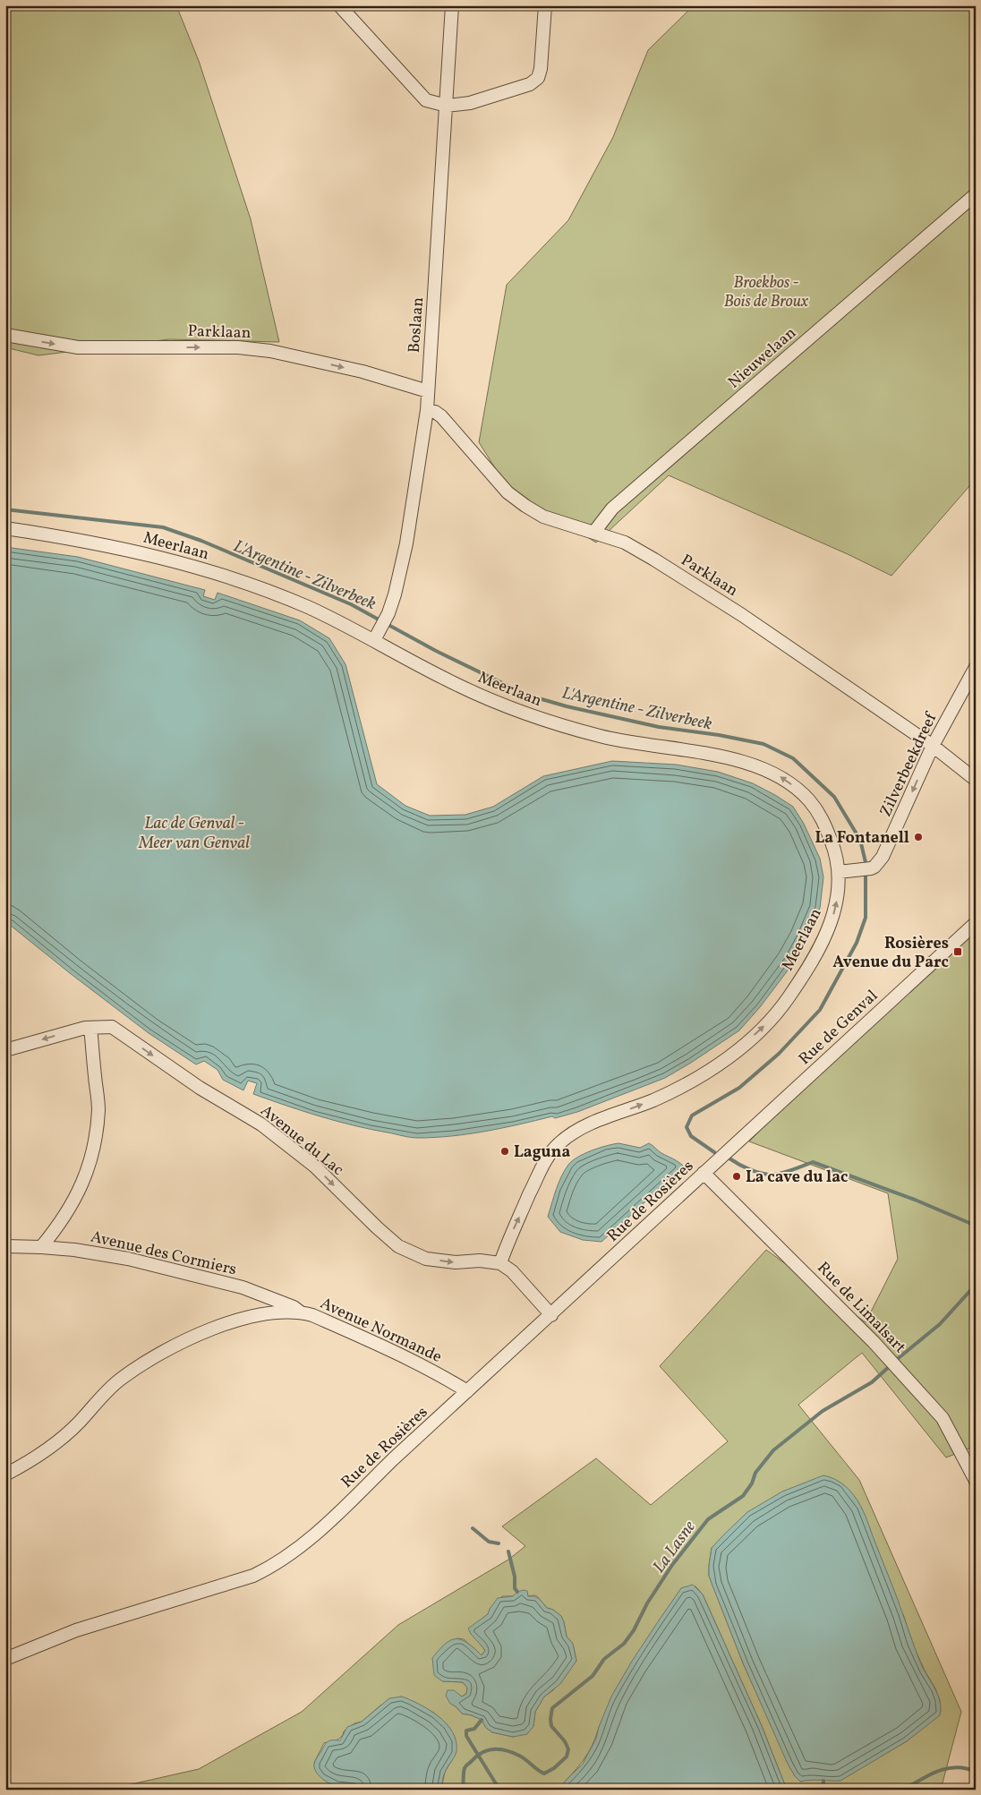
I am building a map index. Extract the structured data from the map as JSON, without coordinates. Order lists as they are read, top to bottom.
{
  "streets": {
    "street": [
      "Boslaan",
      "Parklaan",
      "Nieuwelaan",
      "Meerlaan",
      "Zilverbeekdreef",
      "Rue de Genval",
      "Avenue du Lac",
      "Rue de Rosières",
      "Avenue des Cormiers",
      "Rue de Limalsart",
      "Avenue Normande"
    ]
  },
  "crossings": [
    ["Boslaan", "Parklaan"],
    ["Boslaan", "Meerlaan"],
    ["Parklaan", "Nieuwelaan"],
    ["Parklaan", "Zilverbeekdreef"],
    ["Meerlaan", "Zilverbeekdreef"],
    ["Meerlaan", "Avenue du Lac"],
    ["Rue de Genval", "Rue de Rosières"],
    ["Rue de Rosières", "Rue de Limalsart"],
    ["Rue de Rosières", "Avenue Normande"],
    ["Avenue des Cormiers", "Avenue Normande"]
  ],
  "one_way": ["Parklaan", "Zilverbeekdreef", "Avenue du Lac"],
  "water": ["L'Argentine - Zilverbeek", "Lac de Genval - Meer van Genval", "La Lasne"],
  "parks": ["Broekbos - Bois de Broux"],
  "places": {
    "other": ["La Fontanell", "Laguna", "La cave du lac"],
    "transit": ["Rosières Avenue du Parc"]
  }
}
